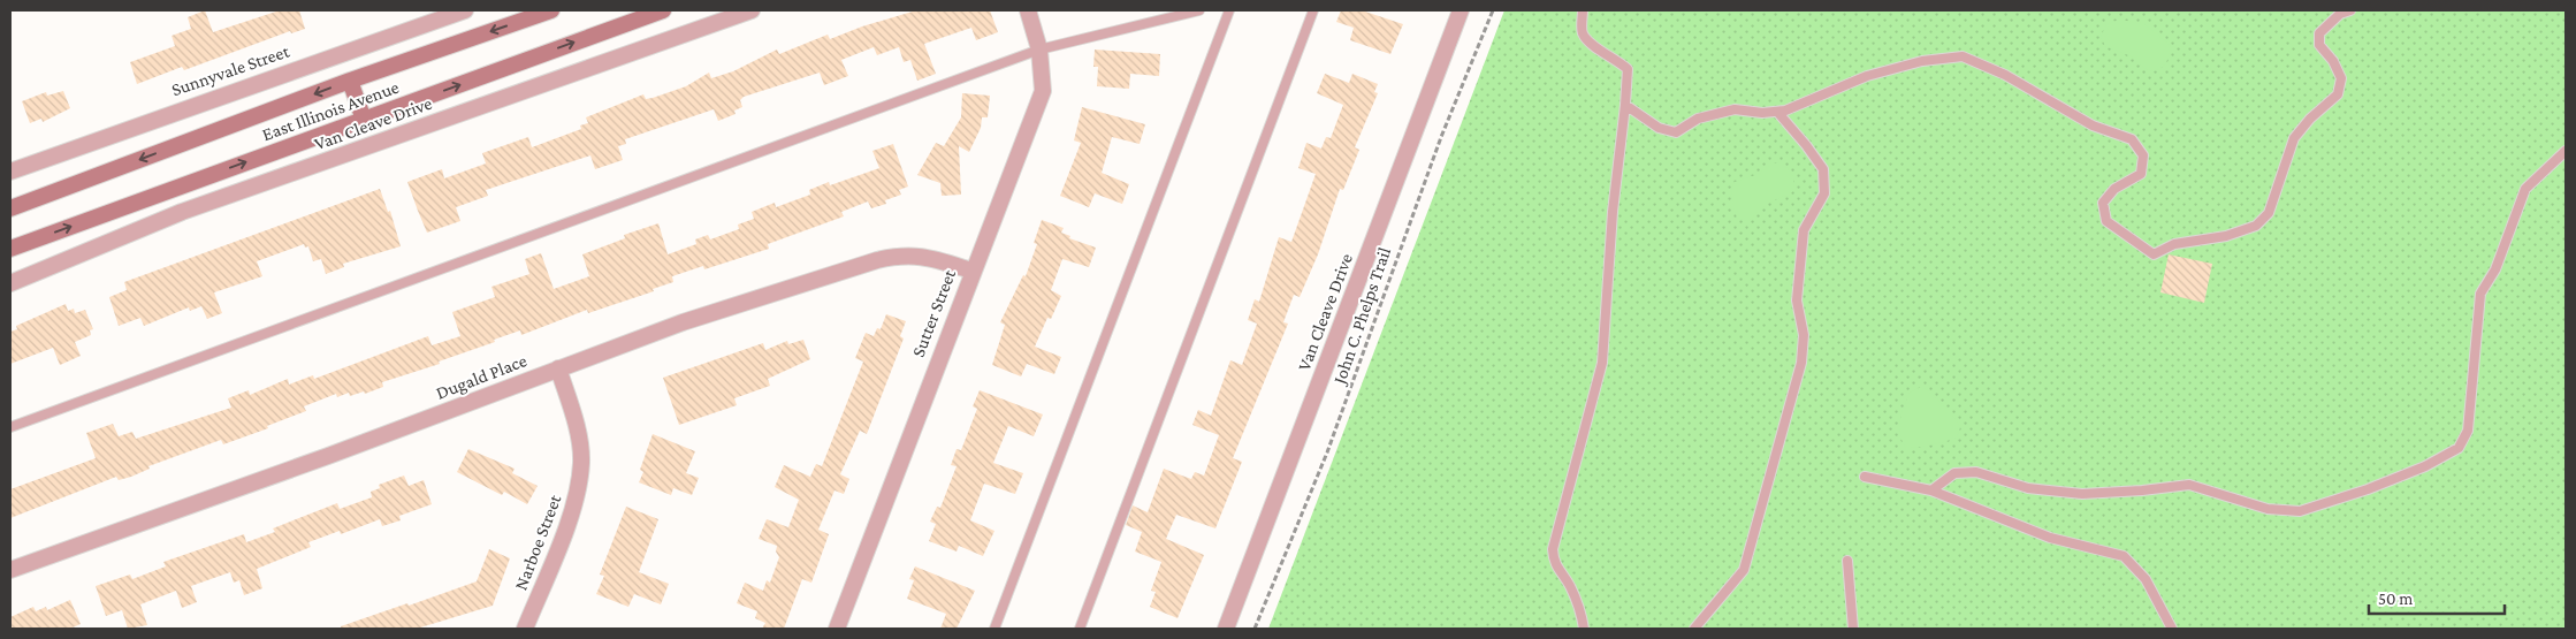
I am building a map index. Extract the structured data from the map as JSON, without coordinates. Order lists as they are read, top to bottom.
{
  "streets": {
    "main road": ["East Illinois Avenue"],
    "street": [
      "Sunnyvale Street",
      "Van Cleave Drive",
      "Sutter Street",
      "Dugald Place",
      "Narboe Street"
    ],
    "path": ["John C. Phelps Trail"]
  },
  "crossings": [
    ["Sutter Street", "Dugald Place"],
    ["Dugald Place", "Narboe Street"]
  ],
  "scale_bar": "50 m"
}
